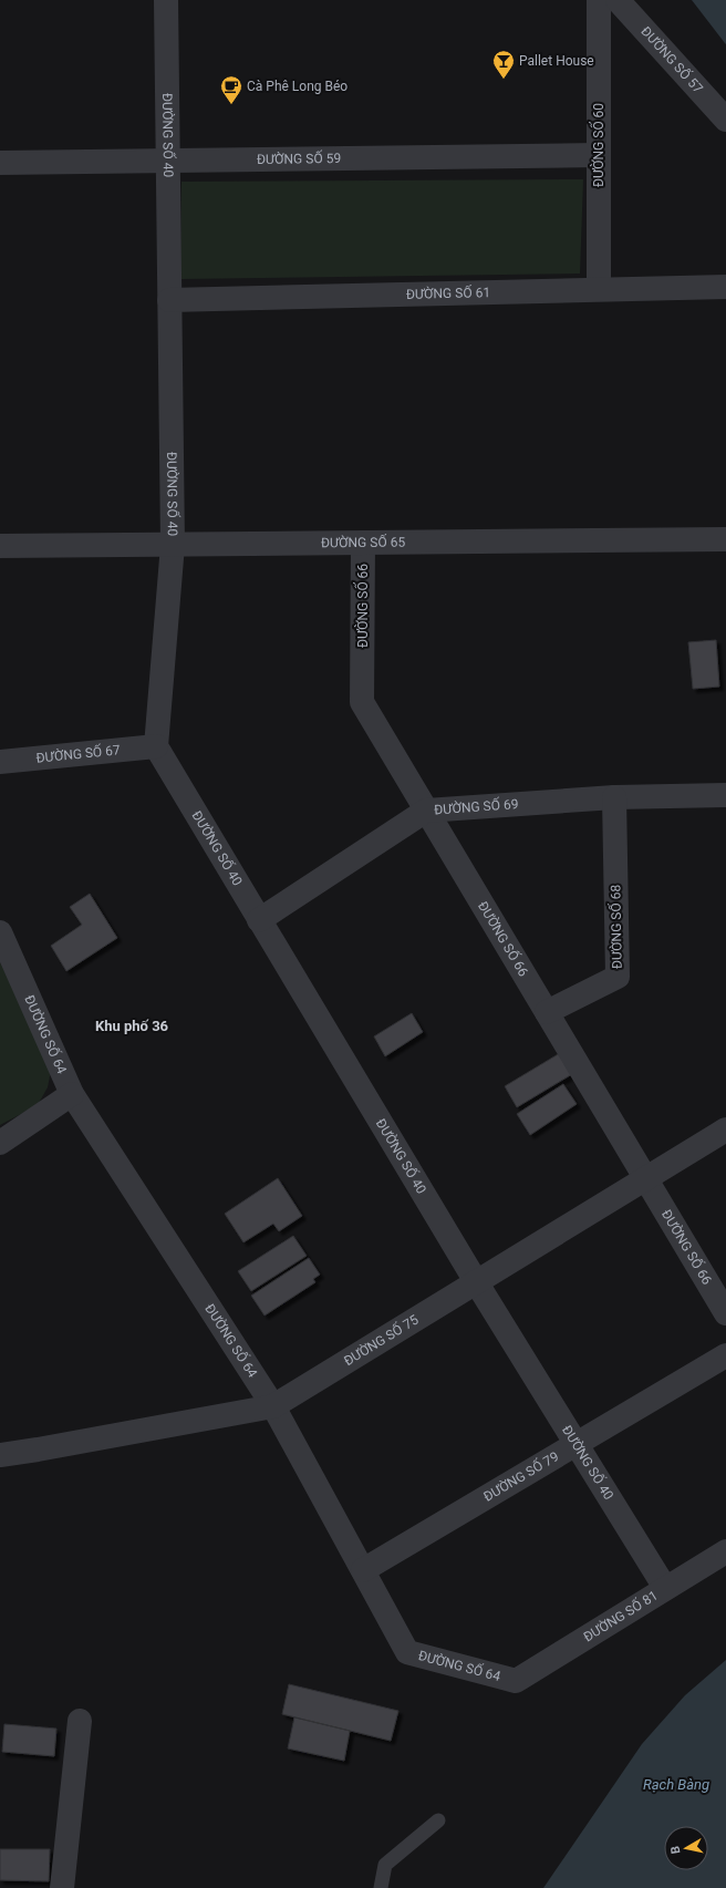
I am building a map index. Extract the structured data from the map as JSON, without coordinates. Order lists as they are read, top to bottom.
{
  "streets": {
    "street": [
      "ĐƯỜNG SỐ 57",
      "ĐƯỜNG SỐ 40",
      "ĐƯỜNG SỐ 60",
      "ĐƯỜNG SỐ 59",
      "ĐƯỜNG SỐ 61",
      "ĐƯỜNG SỐ 65",
      "ĐƯỜNG SỐ 66",
      "ĐƯỜNG SỐ 67",
      "ĐƯỜNG SỐ 69",
      "ĐƯỜNG SỐ 68",
      "ĐƯỜNG SỐ 64",
      "ĐƯỜNG SỐ 75",
      "ĐƯỜNG SỐ 79",
      "ĐƯỜNG SỐ 81"
    ]
  },
  "crossings": [
    ["ĐƯỜNG SỐ 40", "ĐƯỜNG SỐ 59"],
    ["ĐƯỜNG SỐ 40", "ĐƯỜNG SỐ 61"],
    ["ĐƯỜNG SỐ 40", "ĐƯỜNG SỐ 65"],
    ["ĐƯỜNG SỐ 40", "ĐƯỜNG SỐ 67"],
    ["ĐƯỜNG SỐ 40", "ĐƯỜNG SỐ 69"],
    ["ĐƯỜNG SỐ 40", "ĐƯỜNG SỐ 75"],
    ["ĐƯỜNG SỐ 40", "ĐƯỜNG SỐ 79"],
    ["ĐƯỜNG SỐ 40", "ĐƯỜNG SỐ 81"],
    ["ĐƯỜNG SỐ 60", "ĐƯỜNG SỐ 59"],
    ["ĐƯỜNG SỐ 60", "ĐƯỜNG SỐ 61"],
    ["ĐƯỜNG SỐ 65", "ĐƯỜNG SỐ 66"],
    ["ĐƯỜNG SỐ 66", "ĐƯỜNG SỐ 69"],
    ["ĐƯỜNG SỐ 66", "ĐƯỜNG SỐ 68"],
    ["ĐƯỜNG SỐ 66", "ĐƯỜNG SỐ 75"],
    ["ĐƯỜNG SỐ 69", "ĐƯỜNG SỐ 68"],
    ["ĐƯỜNG SỐ 64", "ĐƯỜNG SỐ 75"],
    ["ĐƯỜNG SỐ 64", "ĐƯỜNG SỐ 79"],
    ["ĐƯỜNG SỐ 64", "ĐƯỜNG SỐ 81"]
  ],
  "districts": ["Khu phố 36"],
  "water": ["Rạch Bàng"],
  "places": {
    "bar": ["Pallet House"],
    "cafe": ["Cà Phê Long Béo"]
  },
  "north": "left"
}
